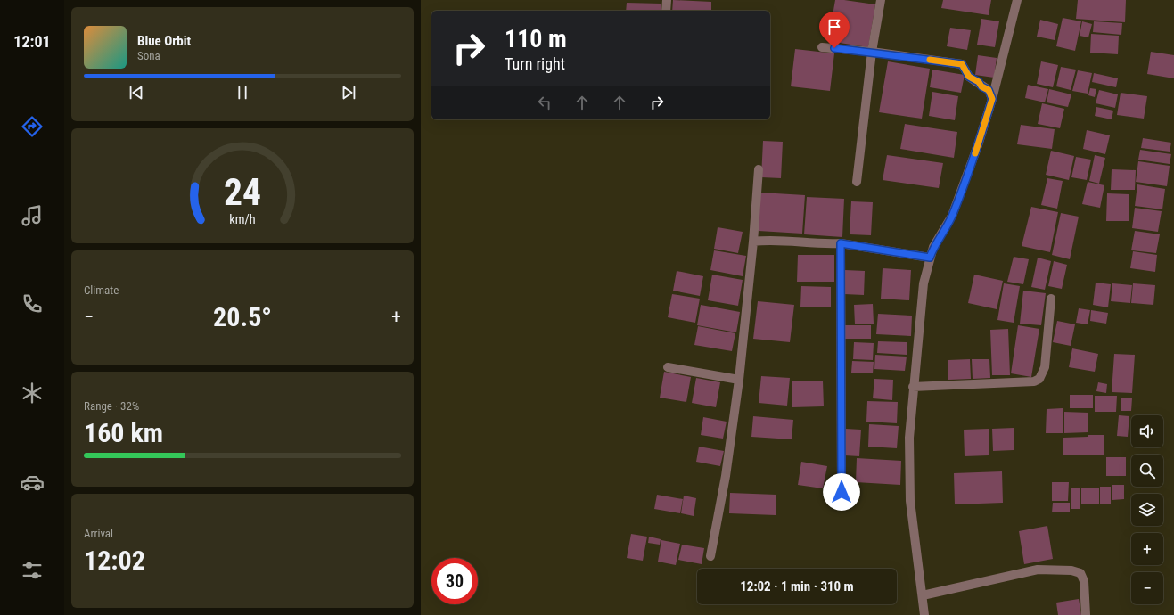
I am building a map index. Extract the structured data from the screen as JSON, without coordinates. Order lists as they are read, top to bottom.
{
  "page": {
    "tabs": "12:01",
    "turn": ["110 m", "Turn right"],
    "song": ["Blue Orbit", "Sona"],
    "tile": [
      "Climate",
      ["Range · 32%", "160 km"],
      ["Arrival", "12:02"]
    ],
    "heat": ["−", "20.5°", "+"],
    "map_buttons": ["+", "−"],
    "limit": "30",
    "trip": "12:02 · 1 min · 310 m",
    "gauge": ["24", "km/h"]
  }
}
